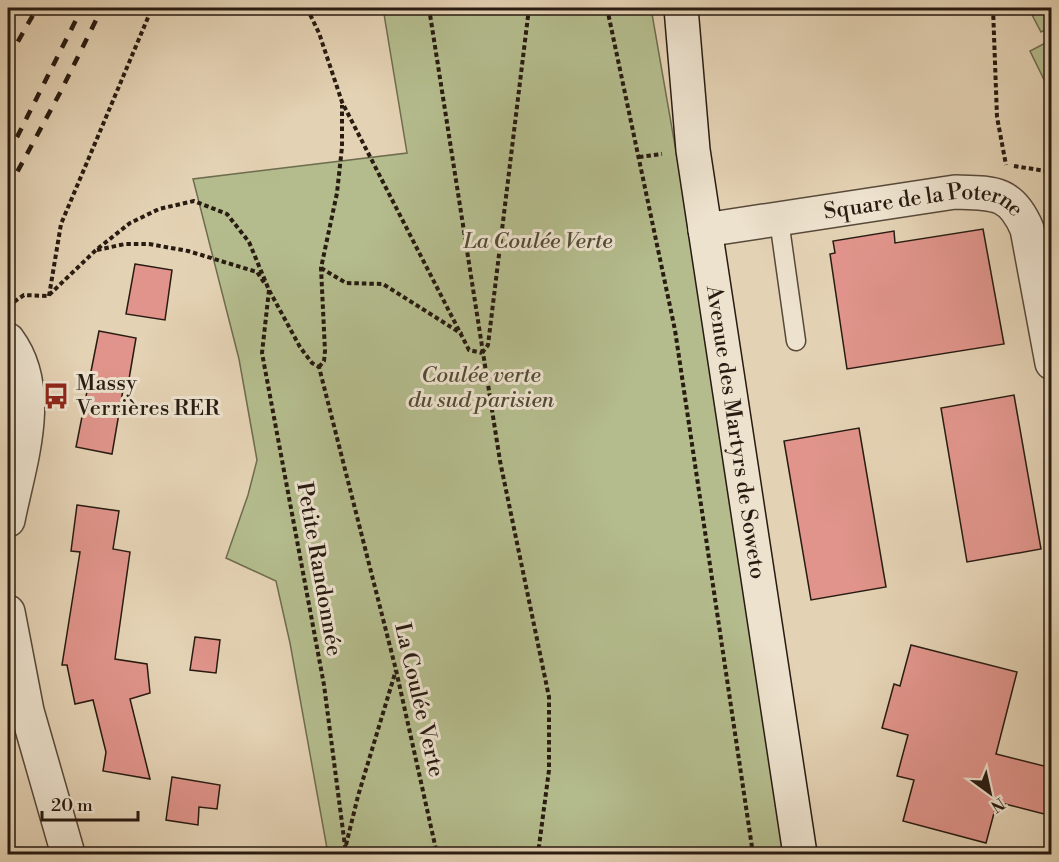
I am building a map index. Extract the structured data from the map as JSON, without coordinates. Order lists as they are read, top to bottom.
{
  "streets": {
    "street": ["Square de la Poterne", "Avenue des Martyrs de Soweto"],
    "path": ["Petite Randonnée", "La Coulée Verte"]
  },
  "crossings": [
    ["Square de la Poterne", "Avenue des Martyrs de Soweto"],
    ["Petite Randonnée", "La Coulée Verte"]
  ],
  "parks": ["La Coulée Verte", "Coulée verte du sud parisien"],
  "places": {
    "bus stop": ["Massy Verrières RER"]
  },
  "scale_bar": "20 m",
  "north": "bottom right"
}
